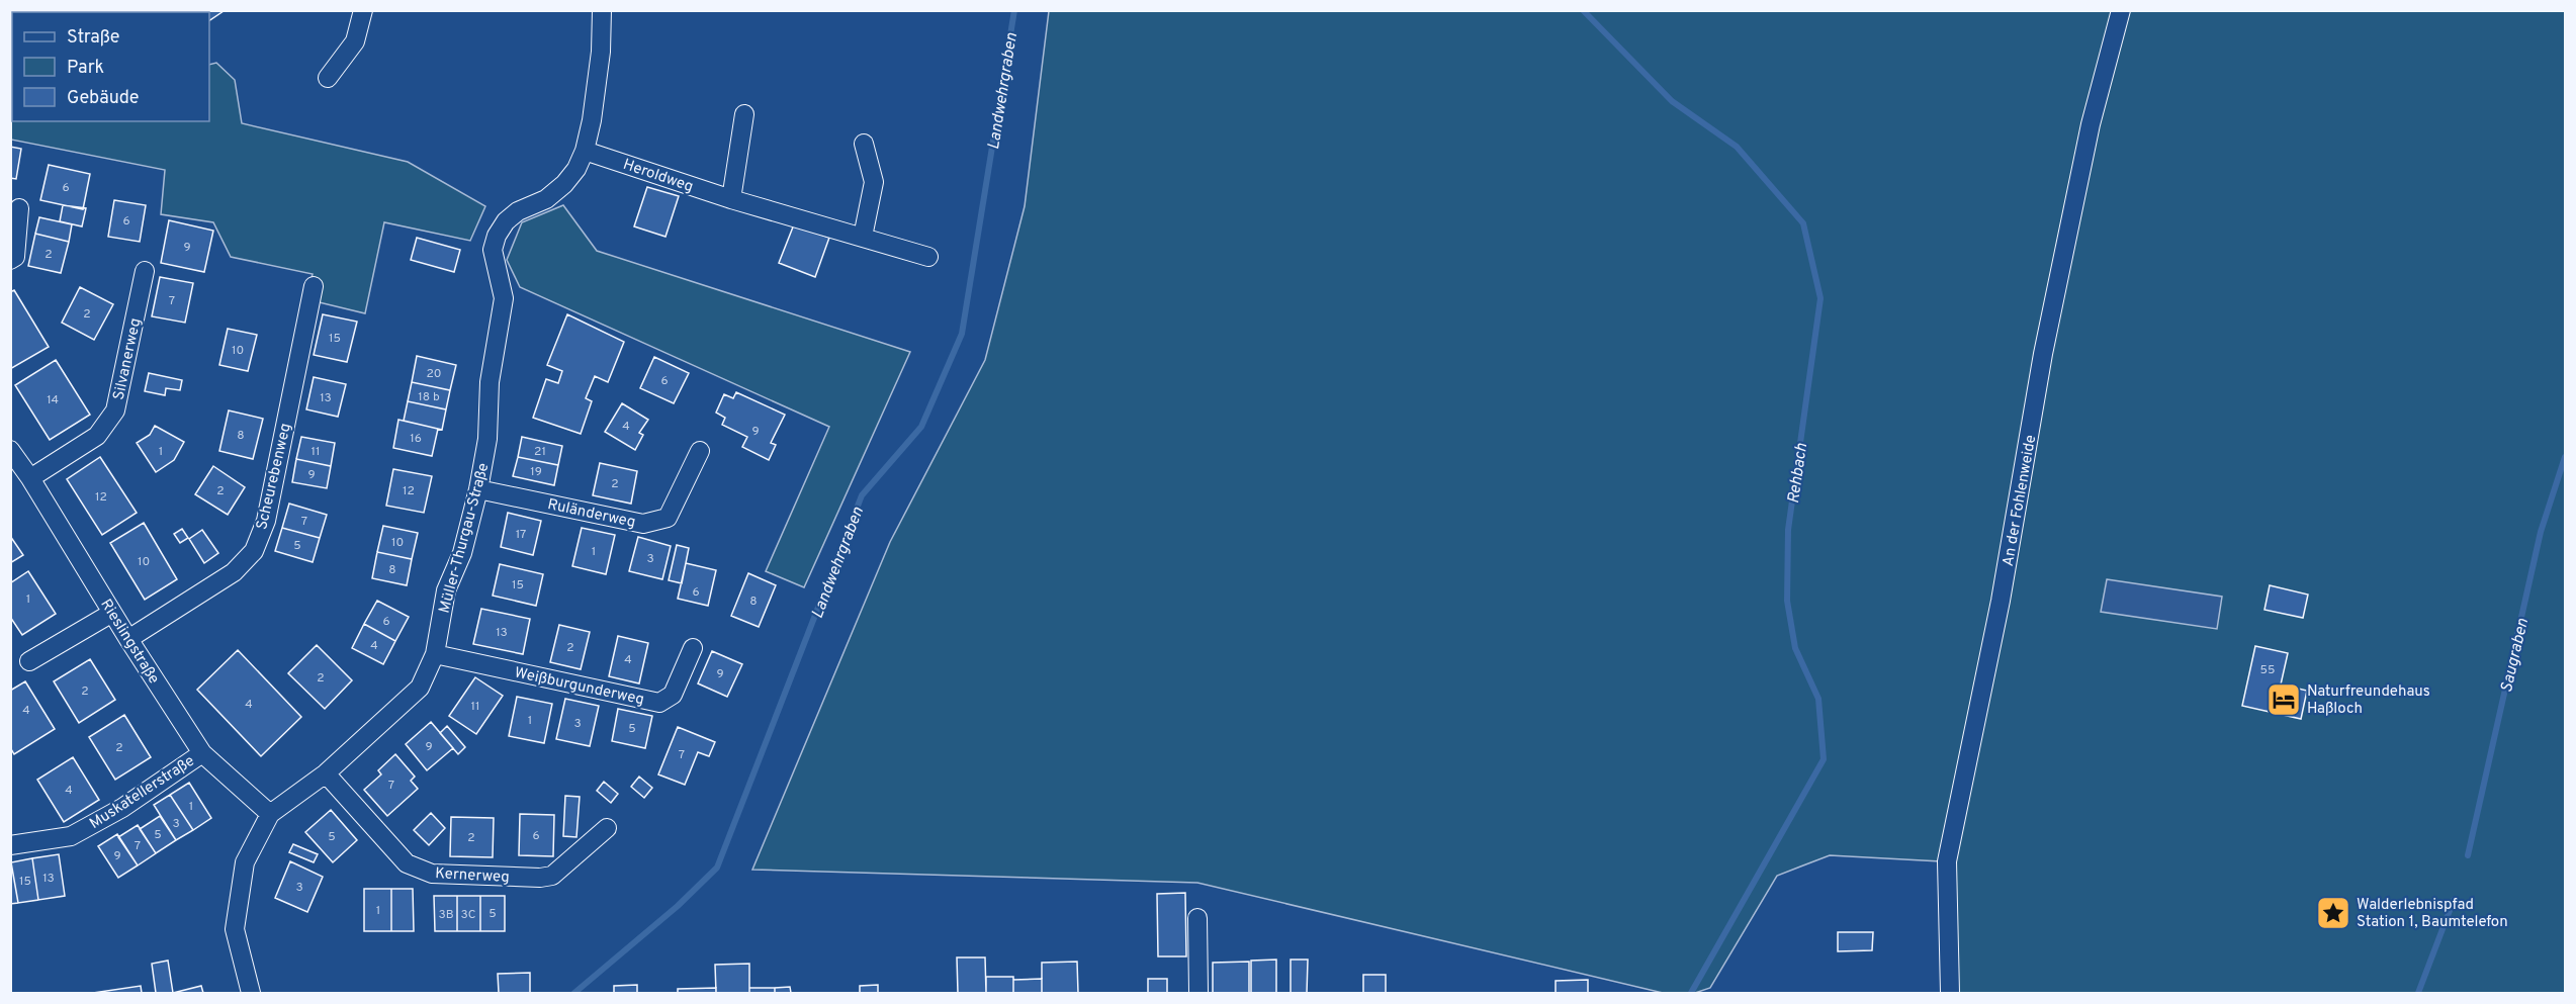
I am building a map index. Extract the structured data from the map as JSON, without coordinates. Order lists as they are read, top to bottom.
{
  "streets": {
    "street": [
      "Heroldweg",
      "Silvanerweg",
      "Scheurebenweg",
      "An der Fohlenweide",
      "Ruländerweg",
      "Müller-Thurgau-Straße",
      "Rieslingstraße",
      "Weißburgunderweg",
      "Muskatellerstraße",
      "Kernerweg"
    ]
  },
  "crossings": [
    ["Heroldweg", "Müller-Thurgau-Straße"],
    ["Silvanerweg", "Rieslingstraße"],
    ["Scheurebenweg", "Rieslingstraße"],
    ["Ruländerweg", "Müller-Thurgau-Straße"],
    ["Müller-Thurgau-Straße", "Rieslingstraße"],
    ["Müller-Thurgau-Straße", "Weißburgunderweg"],
    ["Müller-Thurgau-Straße", "Kernerweg"],
    ["Rieslingstraße", "Muskatellerstraße"]
  ],
  "water": ["Landwehrgraben", "Rehbach", "Saugraben"],
  "places": {
    "hotel": ["Naturfreundehaus Haßloch"],
    "place": ["Walderlebnispfad Station 1, Baumtelefon"]
  },
  "house_numbers": [
    "6",
    "6",
    "9",
    "2",
    "7",
    "2",
    "15",
    "10",
    "20",
    "6",
    "18 b",
    "13",
    "14",
    "4",
    "9",
    "8",
    "16",
    "1",
    "11",
    "21",
    "19",
    "9",
    "2",
    "2",
    "12",
    "12",
    "7",
    "17",
    "10",
    "5",
    "1",
    "3",
    "10",
    "8",
    "15",
    "6",
    "1",
    "8",
    "6",
    "13",
    "4",
    "2",
    "4",
    "55",
    "9",
    "2",
    "2",
    "4",
    "11",
    "4",
    "1",
    "3",
    "5",
    "9",
    "2",
    "7",
    "7",
    "4",
    "1",
    "3",
    "5",
    "6",
    "5",
    "2",
    "7",
    "9",
    "13",
    "15",
    "3",
    "1",
    "5",
    "3B",
    "3C"
  ],
  "legend": ["Straße", "Park", "Gebäude"]
}
